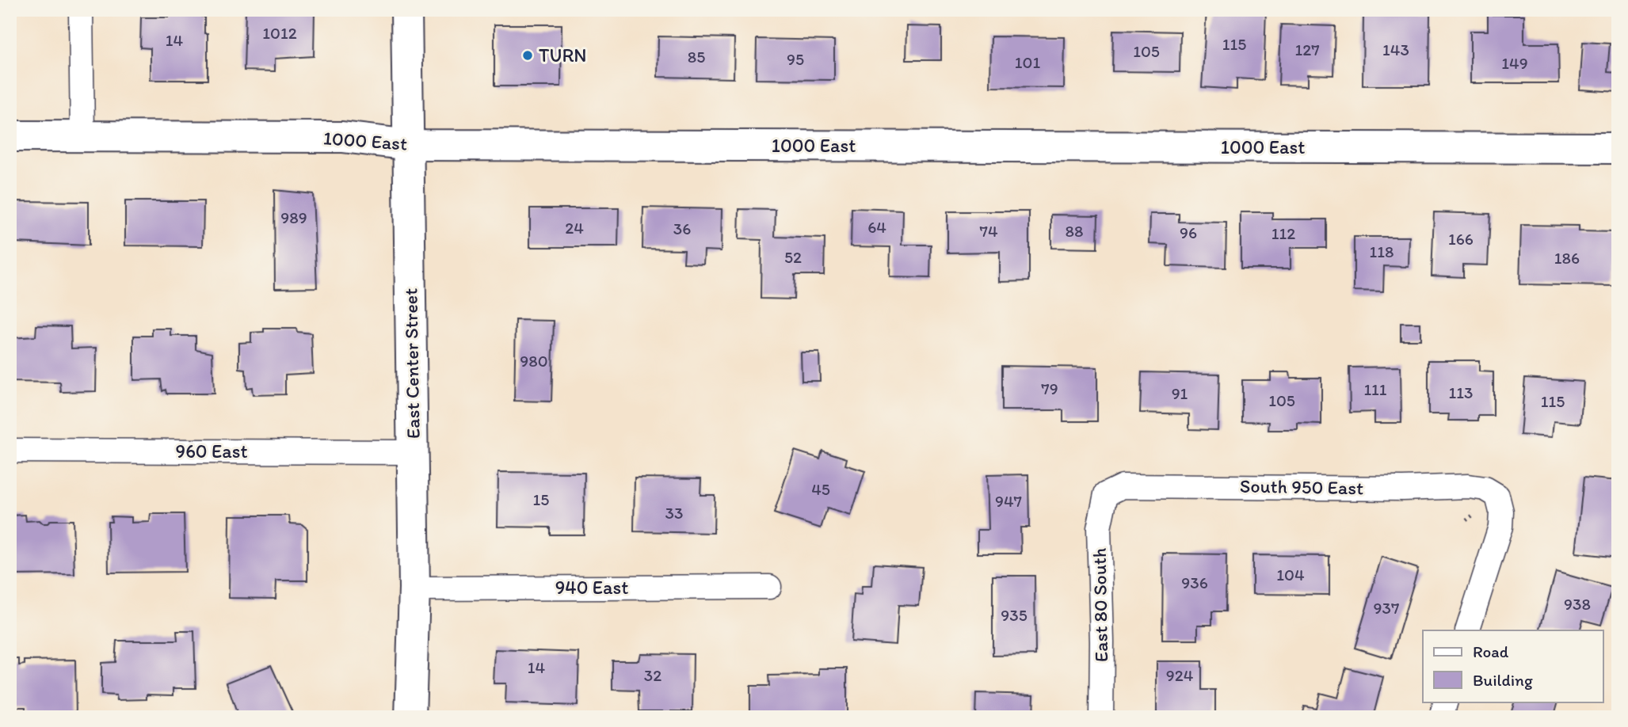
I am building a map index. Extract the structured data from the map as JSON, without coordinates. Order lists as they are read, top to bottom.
{
  "streets": {
    "street": [
      "1000 East",
      "East Center Street",
      "960 East",
      "South 950 East",
      "940 East",
      "East 80 South"
    ]
  },
  "crossings": [
    ["1000 East", "East Center Street"],
    ["East Center Street", "960 East"],
    ["East Center Street", "940 East"],
    ["South 950 East", "East 80 South"]
  ],
  "places": ["TURN"],
  "house_numbers": [
    "1012",
    "14",
    "115",
    "127",
    "143",
    "105",
    "85",
    "95",
    "101",
    "149",
    "989",
    "64",
    "24",
    "36",
    "74",
    "88",
    "96",
    "112",
    "166",
    "118",
    "52",
    "186",
    "980",
    "79",
    "111",
    "113",
    "91",
    "105",
    "115",
    "45",
    "15",
    "947",
    "33",
    "104",
    "936",
    "938",
    "937",
    "935",
    "14",
    "32",
    "924"
  ],
  "legend": ["Road", "Building"]
}
